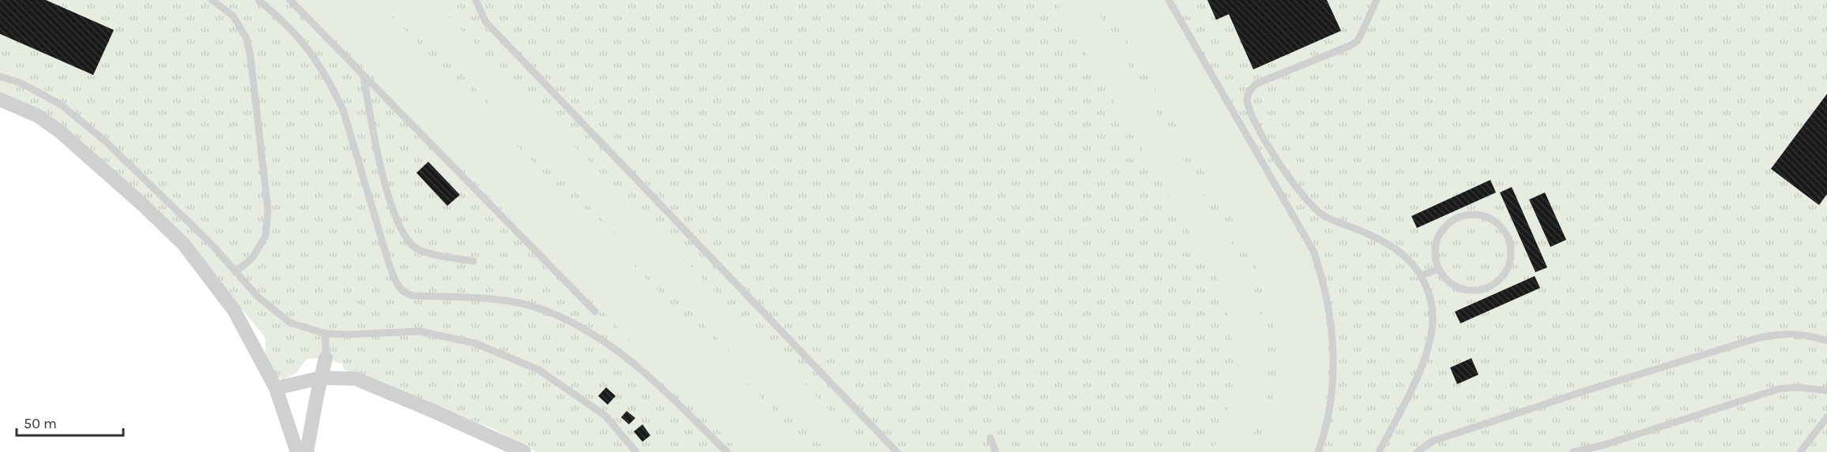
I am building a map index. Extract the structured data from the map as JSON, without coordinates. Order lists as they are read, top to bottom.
{
  "scale_bar": "50 m"
}
